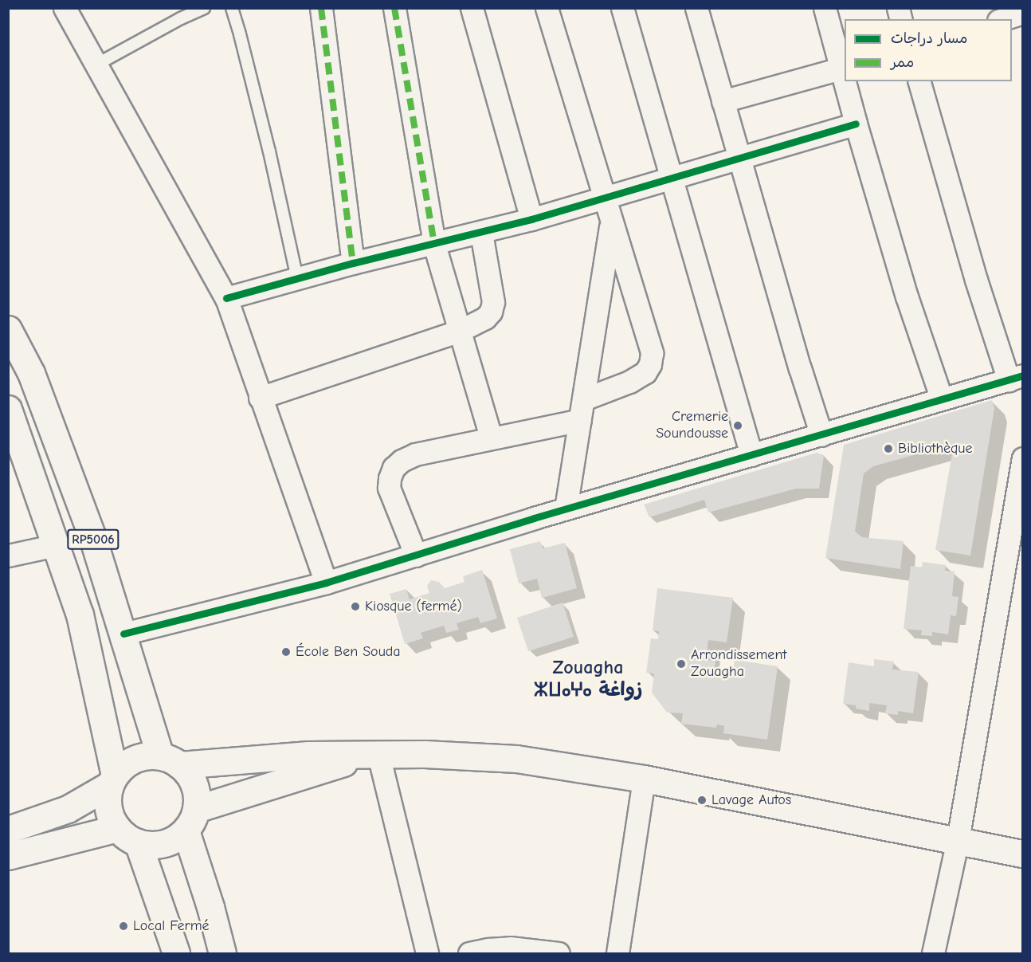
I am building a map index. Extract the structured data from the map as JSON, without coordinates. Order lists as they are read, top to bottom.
{
  "streets": {
    "main road": ["RP5006"]
  },
  "districts": ["Zouagha ⵣⵡⴰⵖⴰ زواغة"],
  "places": [
    "Cremerie Soundousse",
    "Bibliothèque",
    "Kiosque (fermé)",
    "École Ben Souda",
    "Arrondissement Zouagha",
    "Lavage Autos",
    "Local Fermé"
  ],
  "legend": ["مسار دراجات", "ممر"]
}
